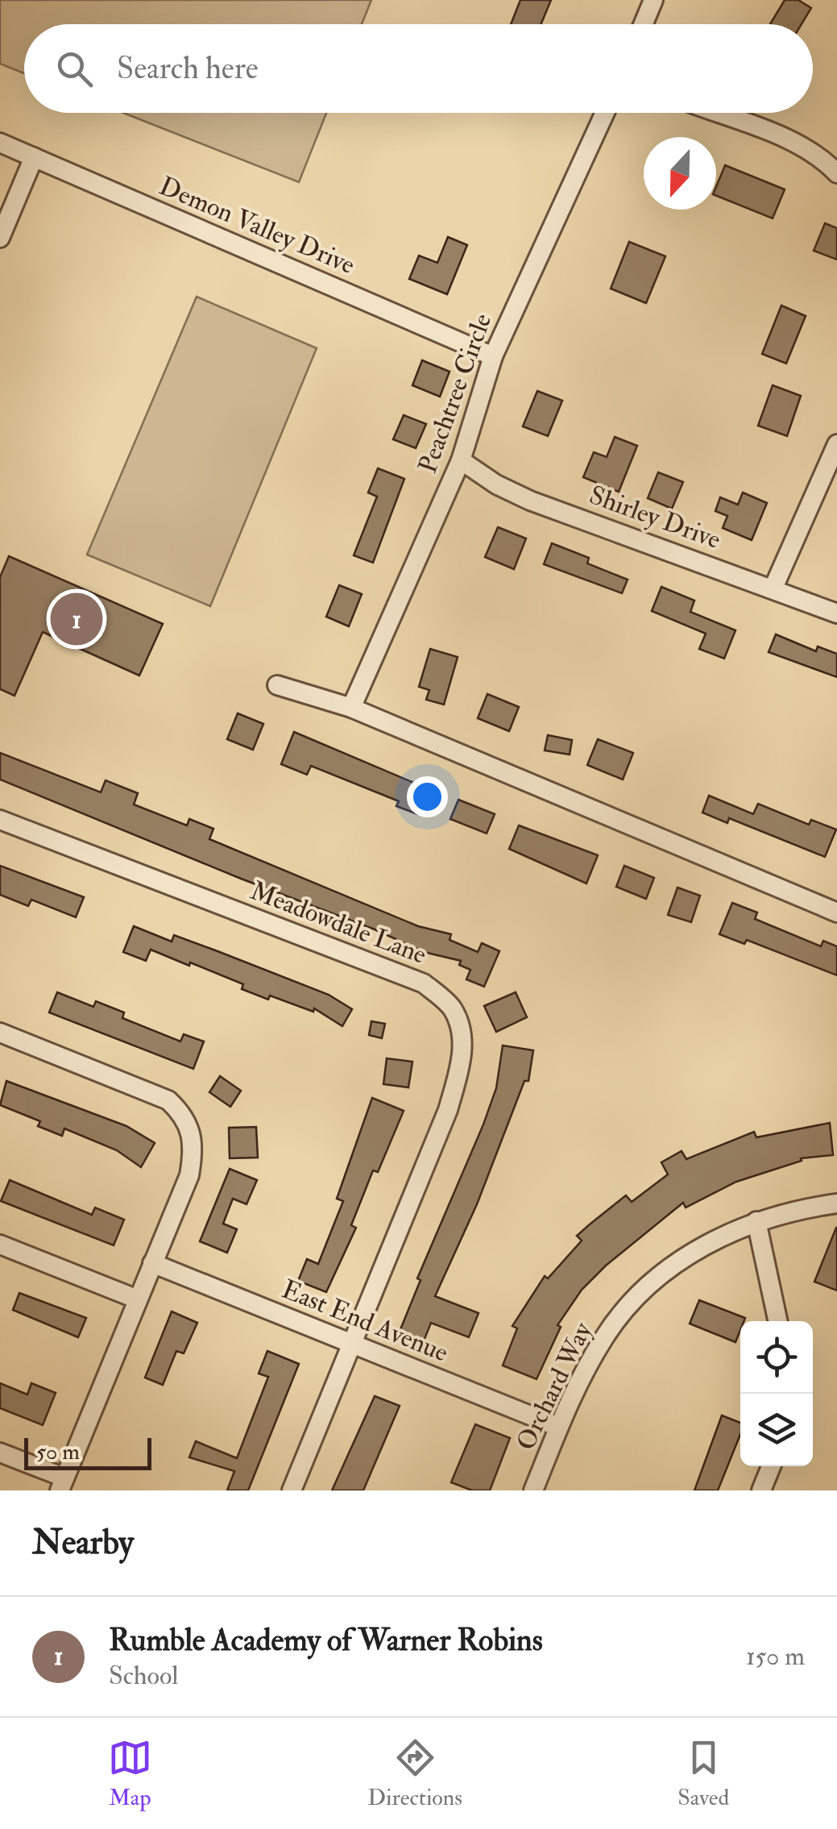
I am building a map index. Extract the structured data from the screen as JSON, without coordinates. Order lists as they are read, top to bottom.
{
  "streets": {
    "street": [
      "Demon Valley Drive",
      "Peachtree Circle",
      "Shirley Drive",
      "Meadowdale Lane",
      "East End Avenue",
      "Orchard Way"
    ]
  },
  "crossings": [
    ["Demon Valley Drive", "Peachtree Circle"],
    ["Peachtree Circle", "Shirley Drive"],
    ["Meadowdale Lane", "East End Avenue"],
    ["East End Avenue", "Orchard Way"]
  ],
  "scale_bar": "50 m",
  "north": "bottom",
  "page": {
    "search": "Search here",
    "pins": "1",
    "scale": "50 m",
    "heading": "Nearby",
    "list": [
      {
        "mark": "1",
        "name": "Rumble Academy of Warner Robins",
        "note": "School",
        "value": "150 m"
      }
    ],
    "nav": ["Map", "Directions", "Saved"]
  }
}
